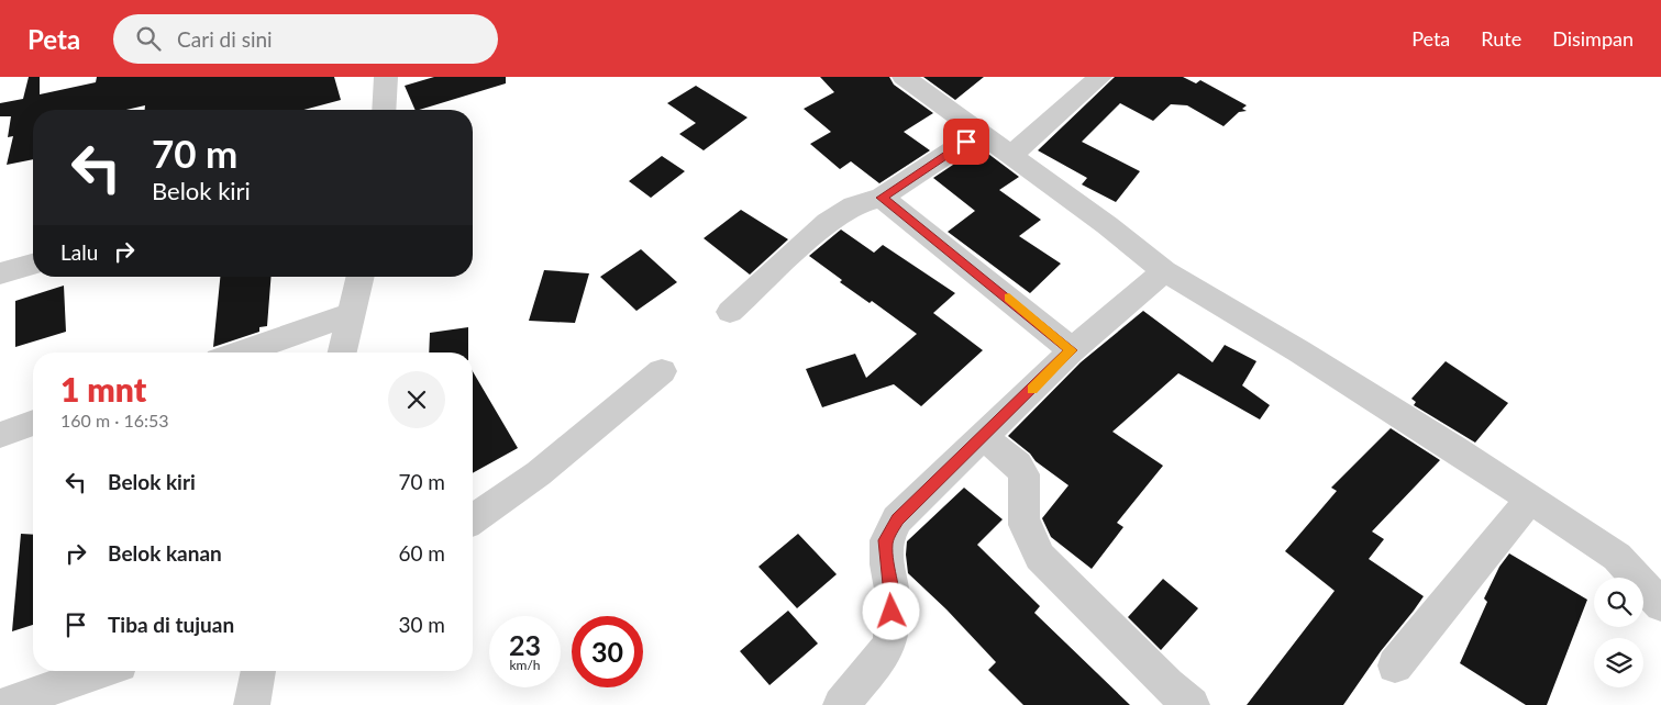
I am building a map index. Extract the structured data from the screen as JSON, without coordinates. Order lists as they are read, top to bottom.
{
  "page": {
    "header": "Peta",
    "search": "Cari di sini",
    "nav": ["Peta", "Rute", "Disimpan"],
    "turn": ["70 m", "Belok kiri"],
    "then": "Lalu",
    "heading": ["1 mnt", "160 m · 16:53"],
    "list": [
      {
        "name": "Belok kiri",
        "value": "70 m"
      },
      {
        "name": "Belok kanan",
        "value": "60 m"
      },
      {
        "name": "Tiba di tujuan",
        "value": "30 m"
      }
    ],
    "speed": "23 km/h",
    "limit": "30"
  }
}
